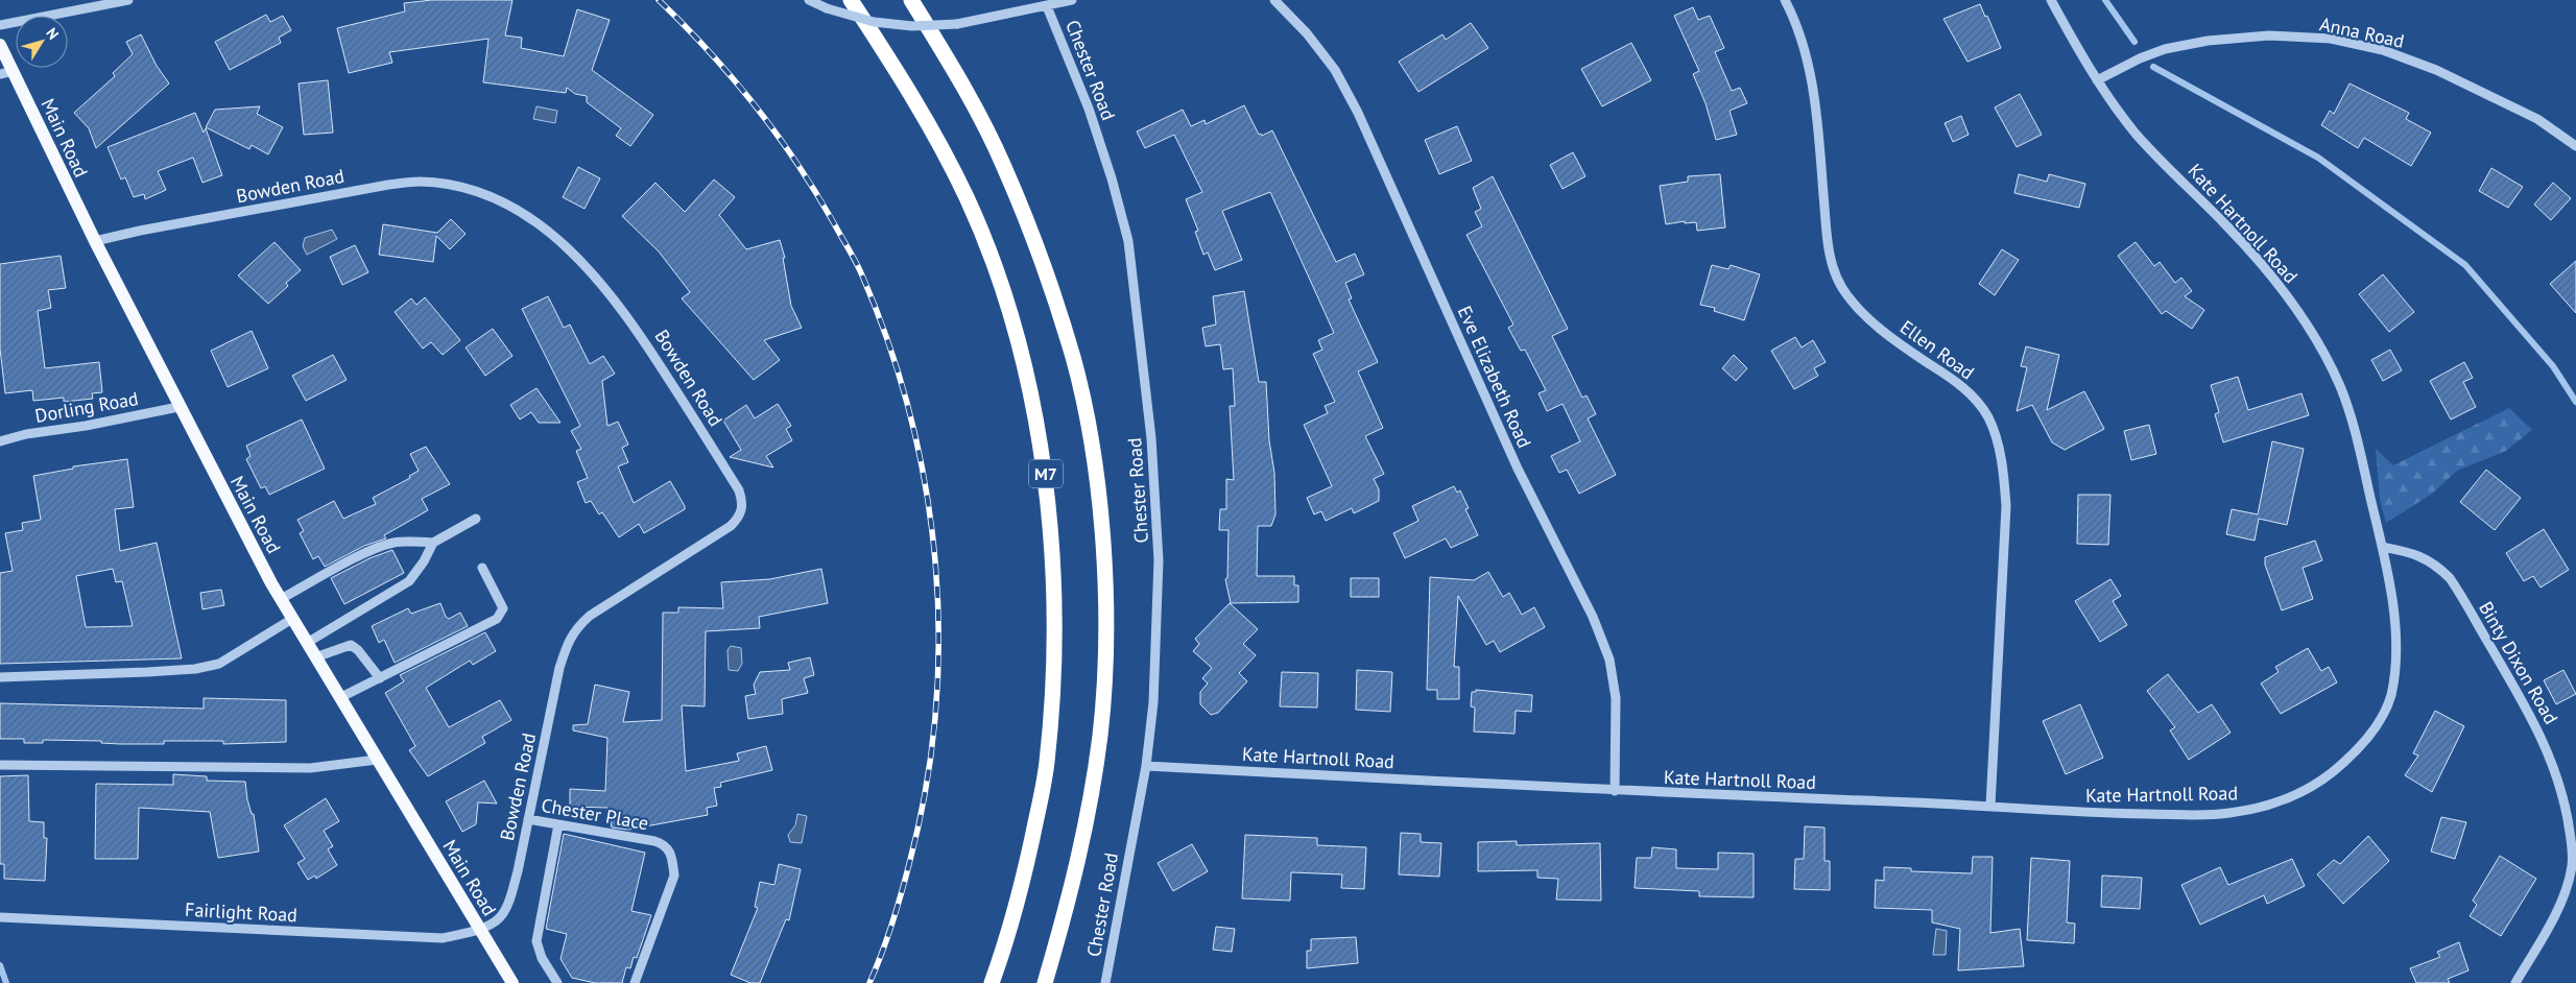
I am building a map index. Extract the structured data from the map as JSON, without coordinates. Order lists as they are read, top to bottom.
{
  "streets": {
    "highway": ["M7"],
    "main road": ["Main Road"],
    "street": [
      "Anna Road",
      "Chester Road",
      "Bowden Road",
      "Kate Hartnoll Road",
      "Ellen Road",
      "Eve Elizabeth Road",
      "Dorling Road",
      "Binty Dixon Road",
      "Chester Place",
      "Fairlight Road"
    ]
  },
  "crossings": [
    ["Anna Road", "Kate Hartnoll Road"],
    ["Chester Road", "Kate Hartnoll Road"],
    ["Main Road", "Bowden Road"],
    ["Main Road", "Dorling Road"],
    ["Main Road", "Fairlight Road"],
    ["Bowden Road", "Chester Place"],
    ["Bowden Road", "Fairlight Road"],
    ["Kate Hartnoll Road", "Ellen Road"],
    ["Kate Hartnoll Road", "Eve Elizabeth Road"],
    ["Kate Hartnoll Road", "Binty Dixon Road"]
  ],
  "north": "top right"
}
